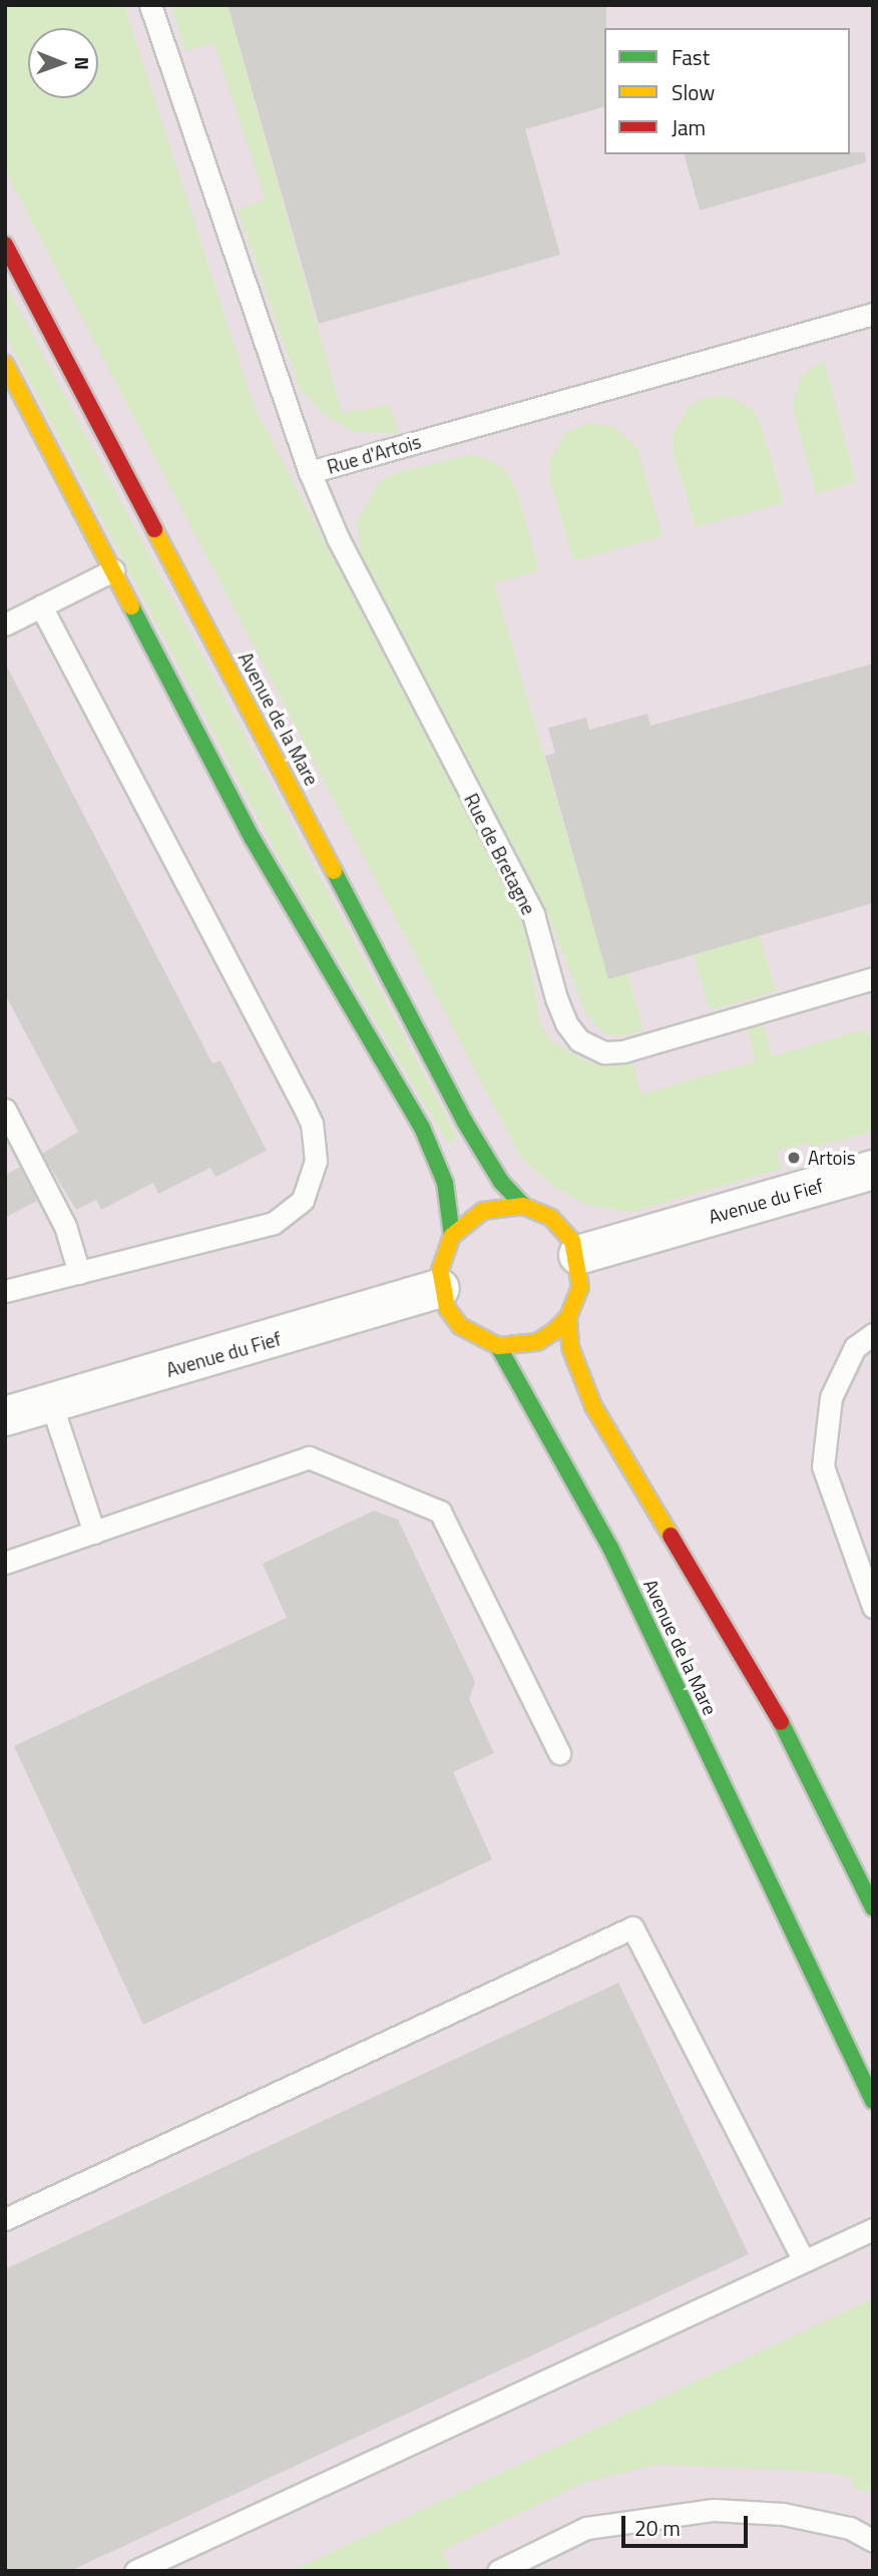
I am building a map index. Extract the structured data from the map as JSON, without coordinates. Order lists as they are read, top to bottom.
{
  "streets": {
    "street": ["Avenue de la Mare", "Avenue du Fief"],
    "lane": ["Rue d'Artois", "Rue de Bretagne"]
  },
  "crossings": [
    ["Rue d'Artois", "Rue de Bretagne"],
    ["Avenue de la Mare", "Avenue du Fief"]
  ],
  "places": ["Artois"],
  "legend": ["Fast", "Slow", "Jam"],
  "scale_bar": "20 m",
  "north": "right"
}
